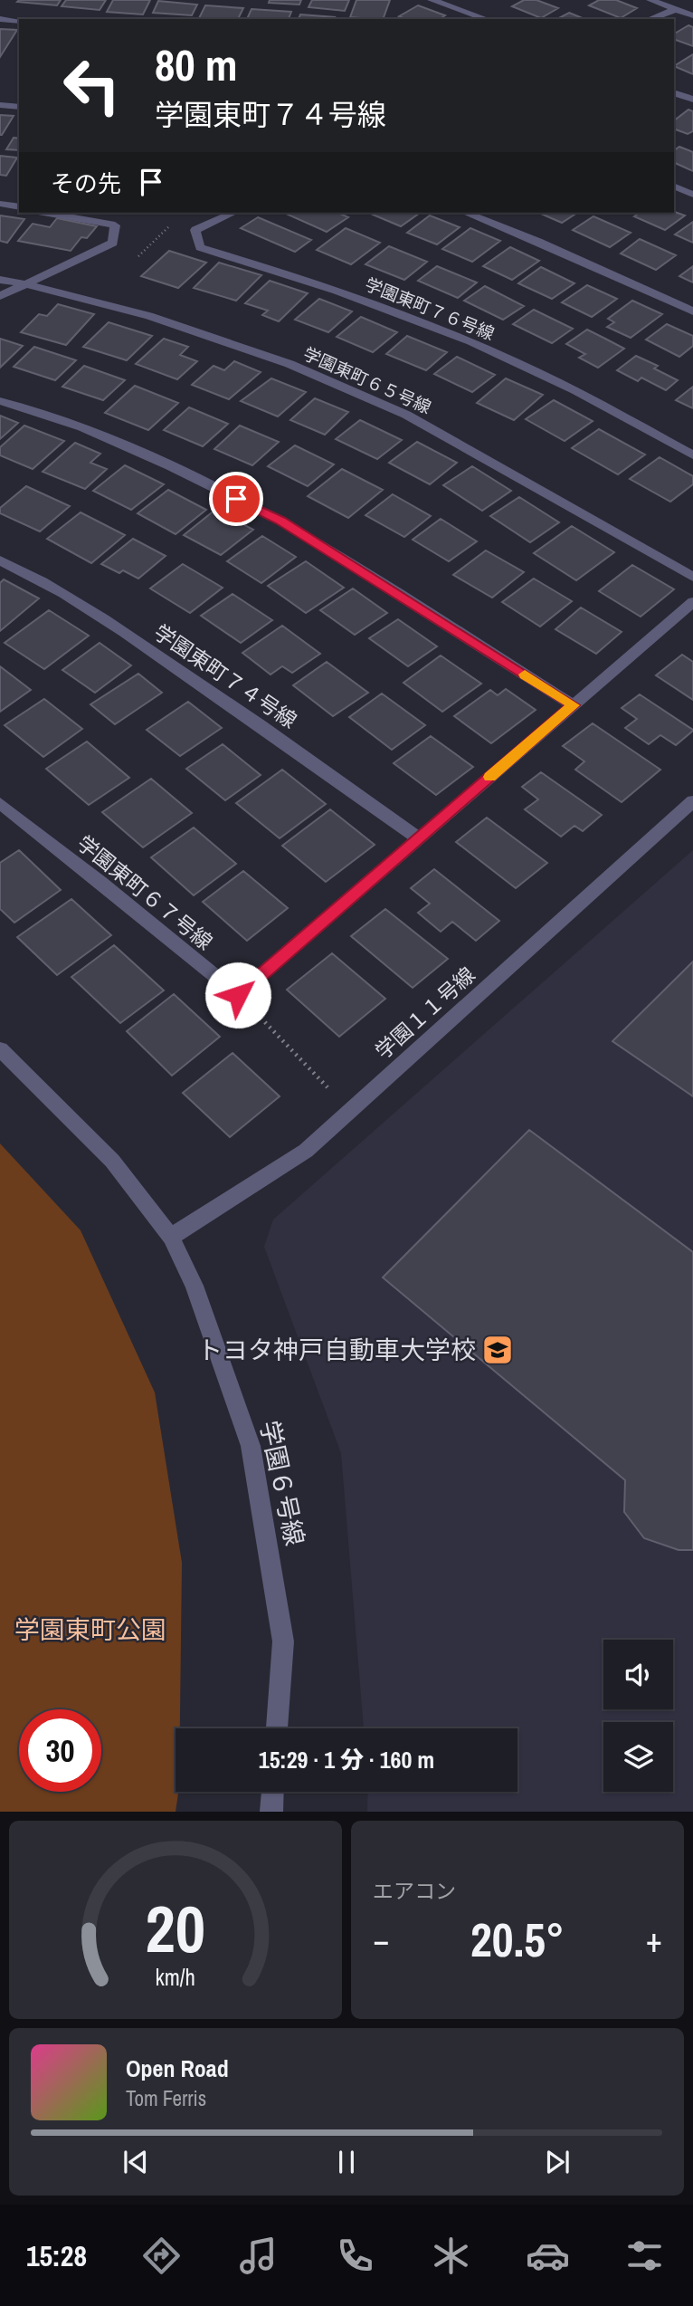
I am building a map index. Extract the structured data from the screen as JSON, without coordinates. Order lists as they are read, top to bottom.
{
  "streets": {
    "street": [
      "学園東町７６号線",
      "学園東町６５号線",
      "学園東町７４号線",
      "学園東町６７号線",
      "学園１１号線",
      "学園６号線"
    ]
  },
  "crossings": [
    ["学園１１号線", "学園６号線"]
  ],
  "parks": ["学園東町公園"],
  "places": {
    "school or university": ["トヨタ神戸自動車大学校"]
  },
  "page": {
    "turn": ["80 m", "学園東町７４号線"],
    "then": "その先",
    "limit": "30",
    "trip": "15:29 · 1 分 · 160 m",
    "tile": "エアコン",
    "heat": ["−", "20.5°", "+"],
    "song": ["Open Road", "Tom Ferris"],
    "tabs": "15:28",
    "gauge": ["20", "km/h"]
  }
}
